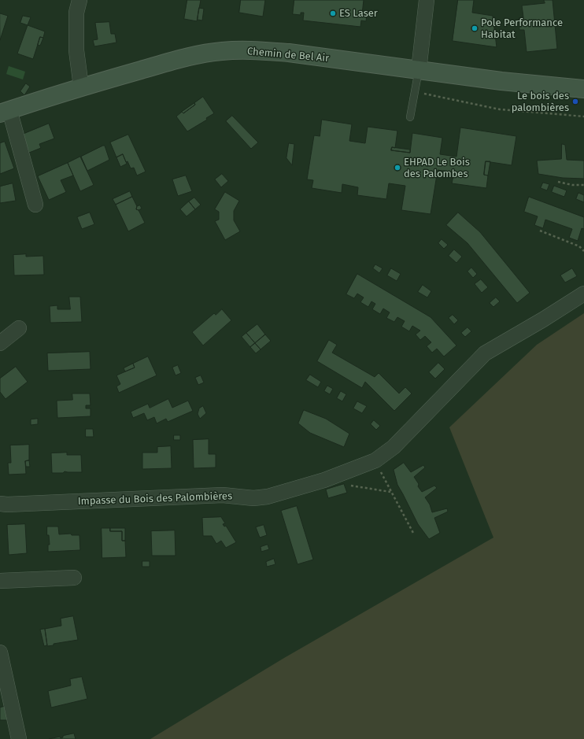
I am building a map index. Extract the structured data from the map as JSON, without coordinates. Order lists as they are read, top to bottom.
{
  "streets": {
    "street": ["Chemin de Bel Air", "Impasse du Bois des Palombières"]
  },
  "places": [
    "ES Laser",
    "Pole Performance Habitat",
    "Le bois des palombières",
    "EHPAD Le Bois des Palombes"
  ]
}
